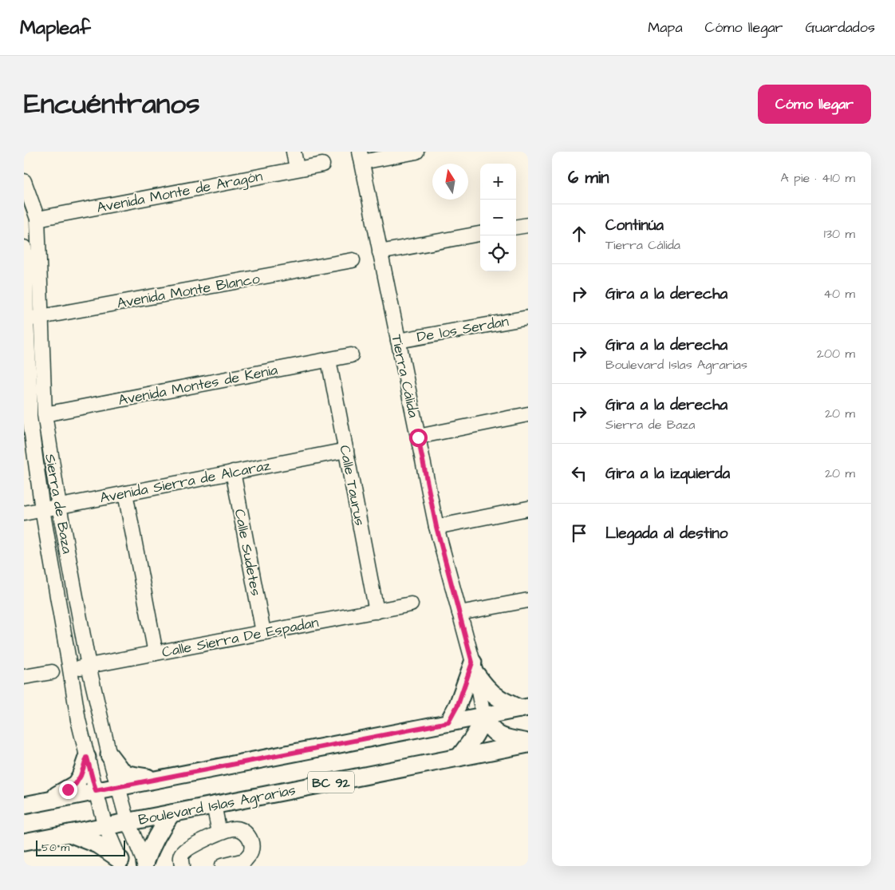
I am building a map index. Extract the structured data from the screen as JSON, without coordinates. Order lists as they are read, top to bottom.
{
  "streets": {
    "main road": ["BC 92", "Boulevard Islas Agrarias"],
    "street": [
      "Avenida Monte de Aragón",
      "Avenida Monte Blanco",
      "De los Serdan",
      "Tierra Cálida",
      "Avenida Montes de Kenia",
      "Avenida Sierra de Alcaraz",
      "Calle Taurus",
      "Sierra de Baza",
      "Calle Sudetes",
      "Calle Sierra De Espadan"
    ]
  },
  "crossings": [
    ["Avenida Monte de Aragón", "Sierra de Baza"],
    ["Avenida Monte Blanco", "Sierra de Baza"],
    ["De los Serdan", "Tierra Cálida"],
    ["Tierra Cálida", "BC 92"],
    ["Avenida Montes de Kenia", "Calle Taurus"],
    ["Avenida Montes de Kenia", "Sierra de Baza"],
    ["Avenida Sierra de Alcaraz", "Calle Taurus"],
    ["Avenida Sierra de Alcaraz", "Sierra de Baza"],
    ["Avenida Sierra de Alcaraz", "Calle Sudetes"],
    ["Calle Taurus", "Calle Sierra De Espadan"],
    ["Sierra de Baza", "Calle Sierra De Espadan"],
    ["Sierra de Baza", "BC 92"],
    ["Sierra de Baza", "Boulevard Islas Agrarias"],
    ["Calle Sudetes", "Calle Sierra De Espadan"]
  ],
  "scale_bar": "50 m",
  "north": "top",
  "page": {
    "header": "Mapleaf",
    "nav": ["Mapa", "Cómo llegar", "Guardados"],
    "title": "Encuéntranos",
    "buttons": "Cómo llegar",
    "heading": ["6 min", "A pie · 410 m"],
    "map_buttons": ["+", "−"],
    "list": [
      ["Continúa", "Tierra Cálida", "130 m"],
      ["Gira a la derecha", "40 m"],
      ["Gira a la derecha", "Boulevard Islas Agrarias", "200 m"],
      ["Gira a la derecha", "Sierra de Baza", "20 m"],
      ["Gira a la izquierda", "20 m"],
      "Llegada al destino"
    ],
    "scale": "50 m"
  }
}
